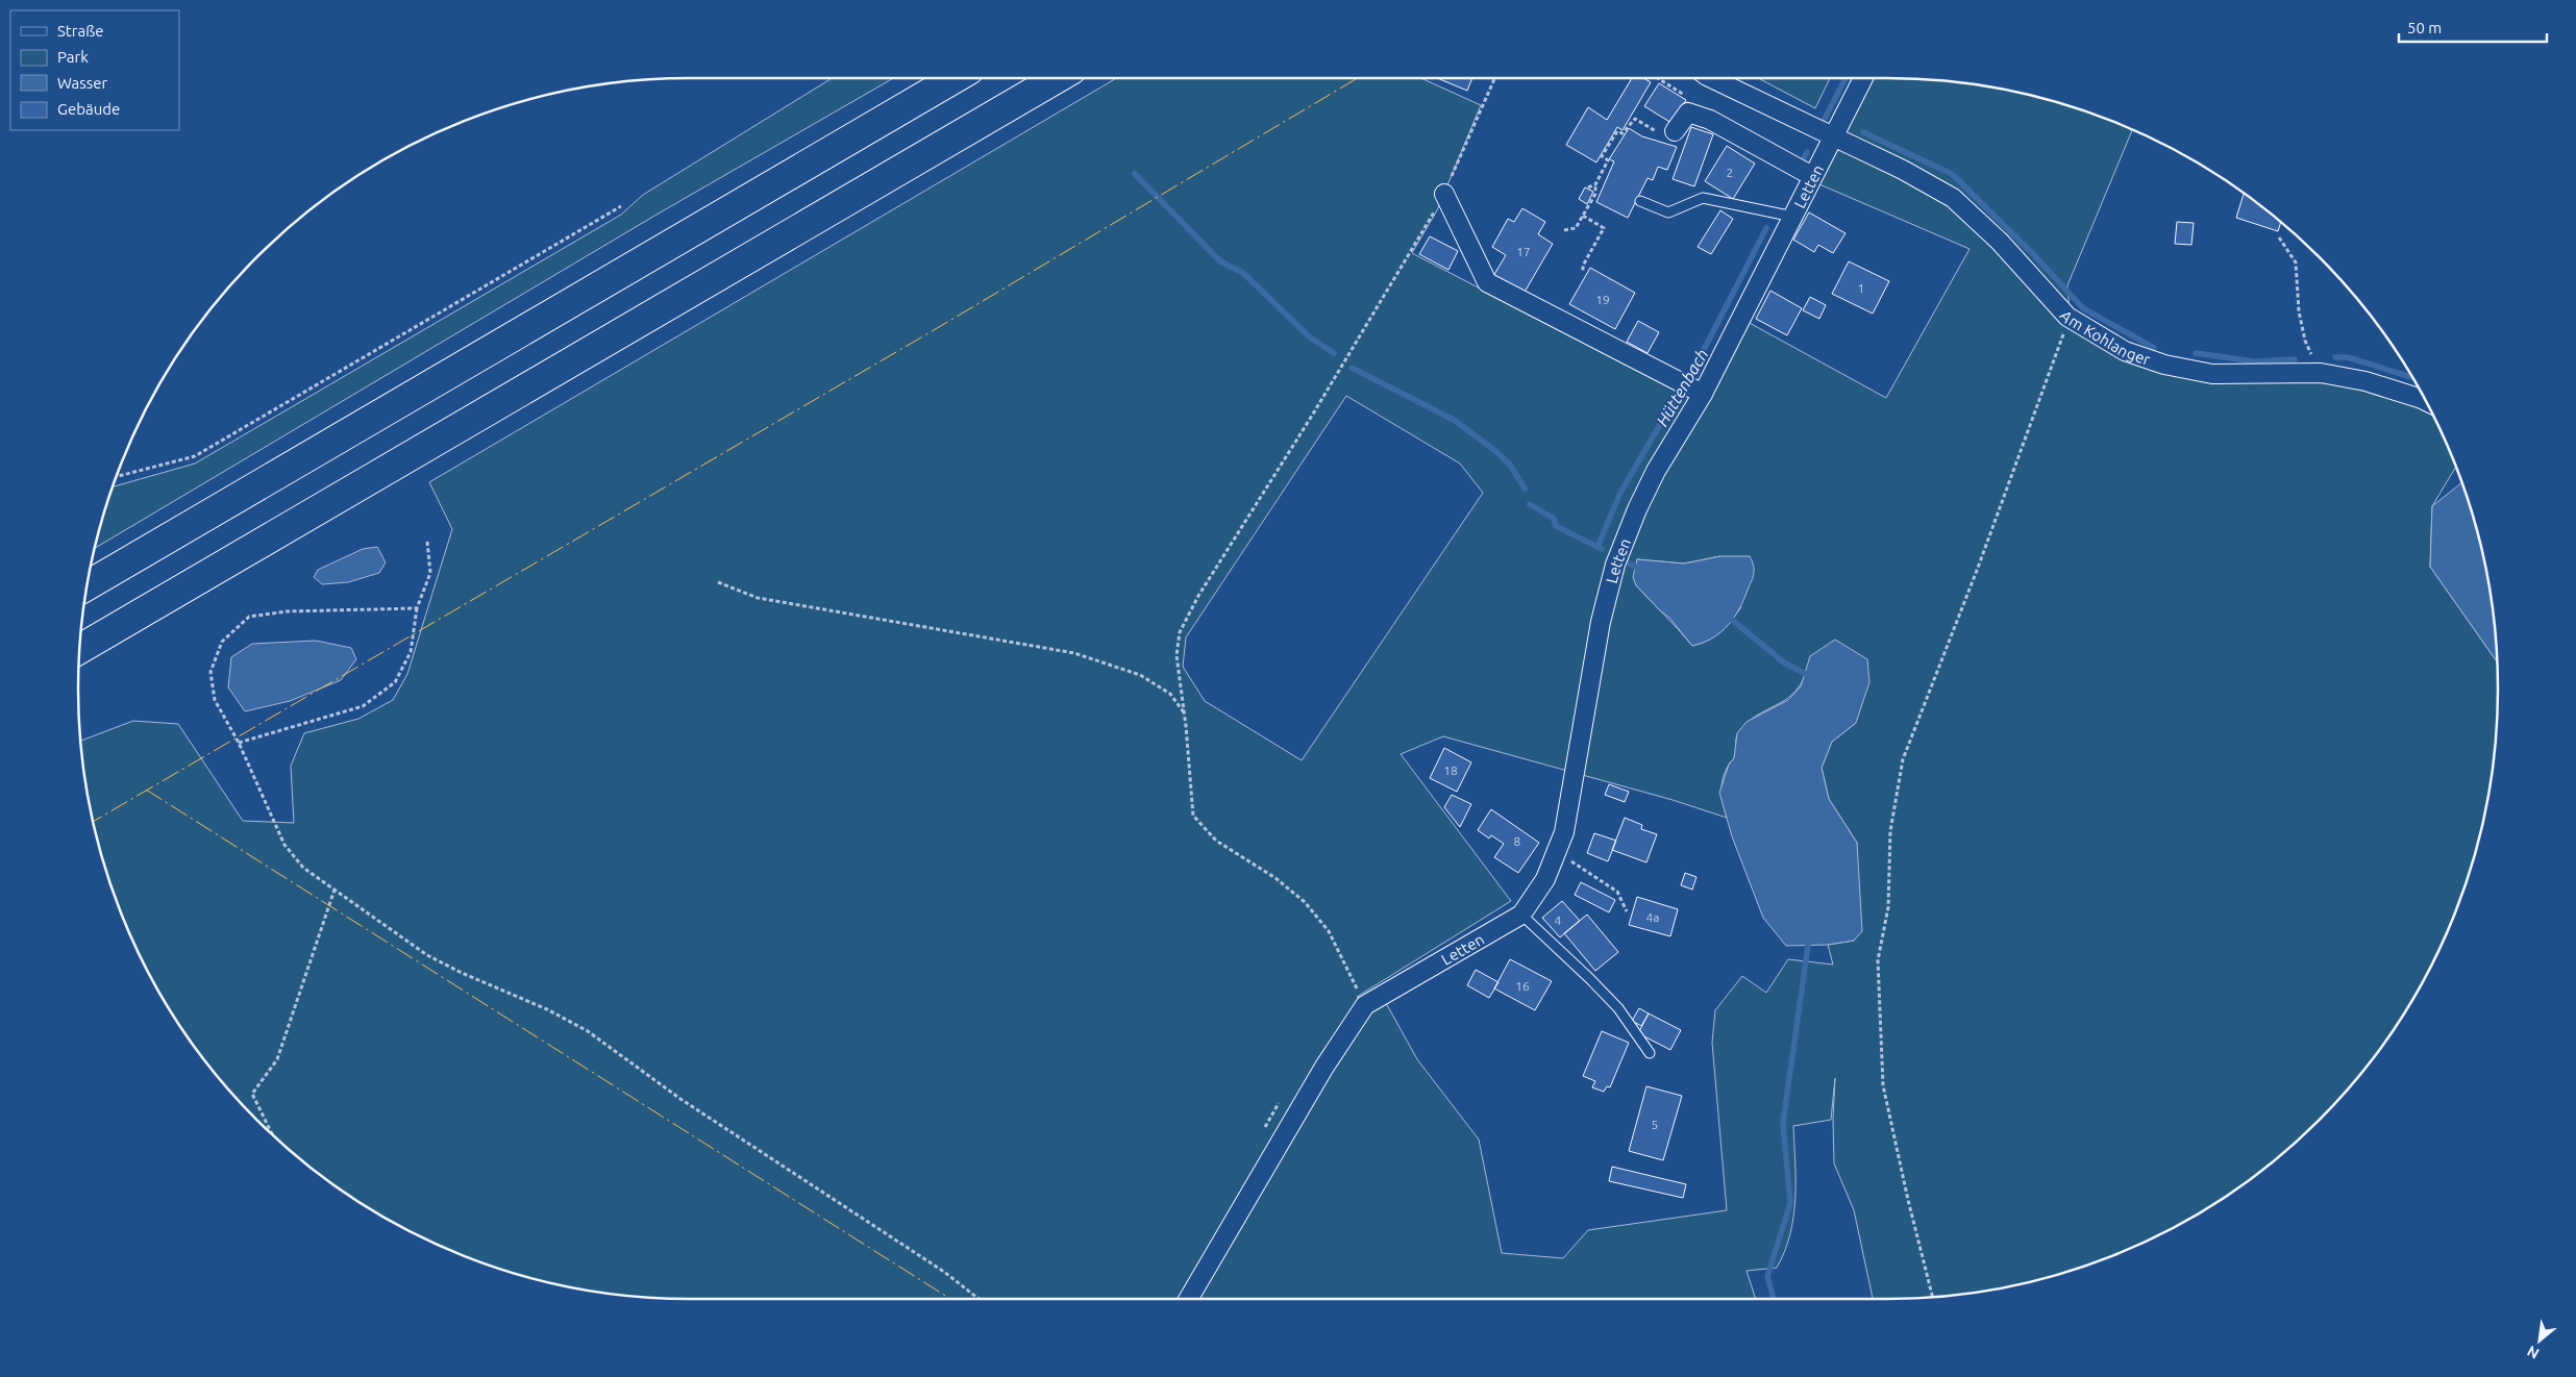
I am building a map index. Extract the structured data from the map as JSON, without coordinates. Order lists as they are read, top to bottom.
{
  "streets": {
    "street": ["Letten", "Am Kohlanger"]
  },
  "crossings": [
    ["Letten", "Am Kohlanger"]
  ],
  "water": ["Hüttenbach"],
  "house_numbers": [
    "2",
    "17",
    "1",
    "19",
    "18",
    "8",
    "4a",
    "4",
    "16",
    "5"
  ],
  "legend": [
    "Straße",
    "Park",
    "Wasser",
    "Gebäude"
  ],
  "scale_bar": "50 m",
  "north": "bottom left"
}
